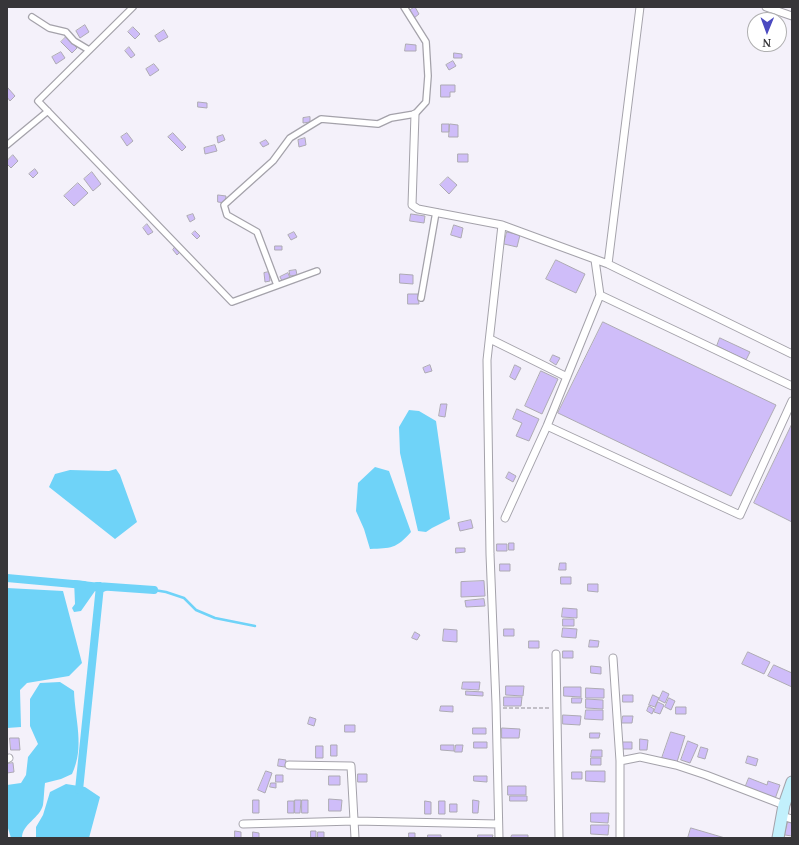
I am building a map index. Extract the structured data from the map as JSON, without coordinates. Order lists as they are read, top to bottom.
{
  "north": "bottom"
}
